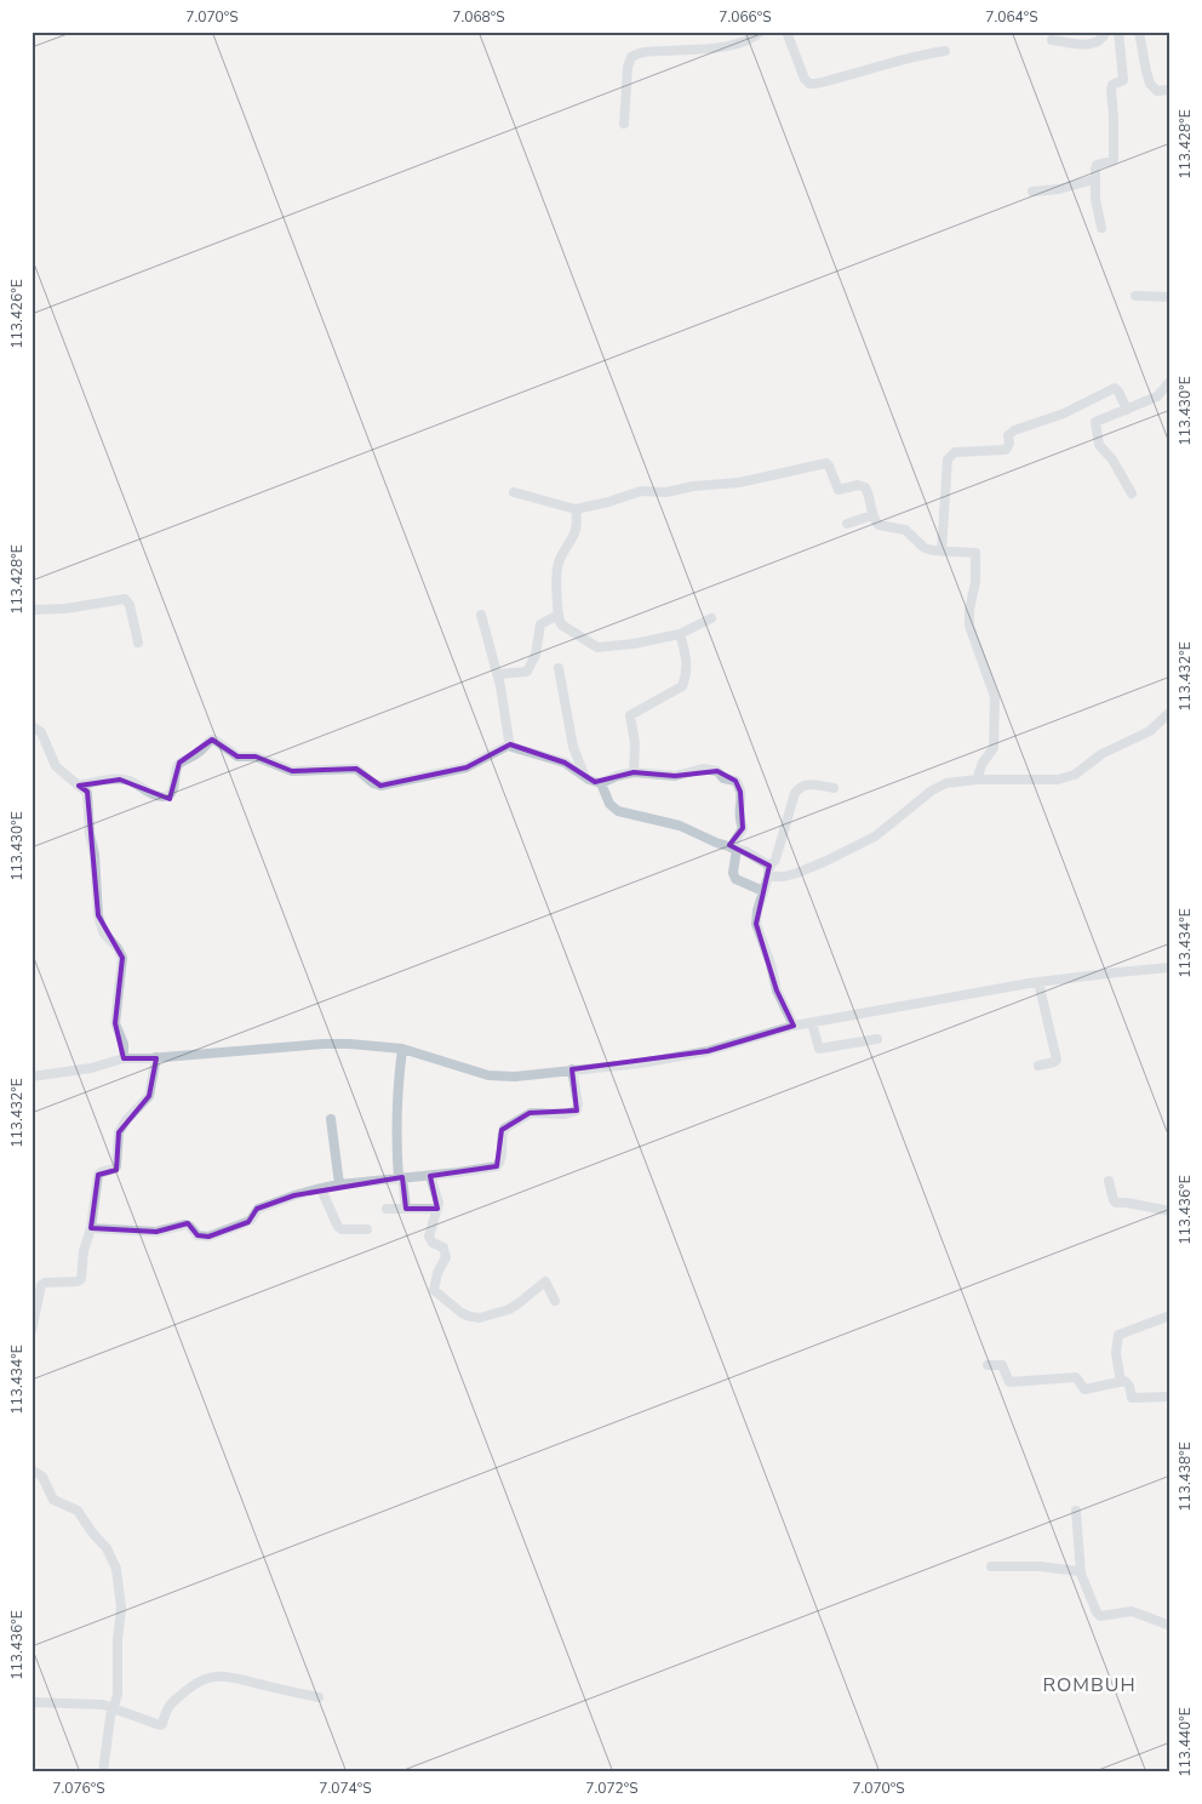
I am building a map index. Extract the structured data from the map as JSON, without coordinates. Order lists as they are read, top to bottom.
{
  "districts": ["ROMBUH"],
  "coordinates": [
    "7.070°S",
    "7.068°S",
    "7.066°S",
    "7.064°S",
    "113.428°E",
    "113.426°E",
    "113.430°E",
    "113.432°E",
    "113.434°E",
    "113.436°E",
    "113.438°E",
    "113.440°E",
    "7.076°S",
    "7.074°S",
    "7.072°S"
  ]
}
